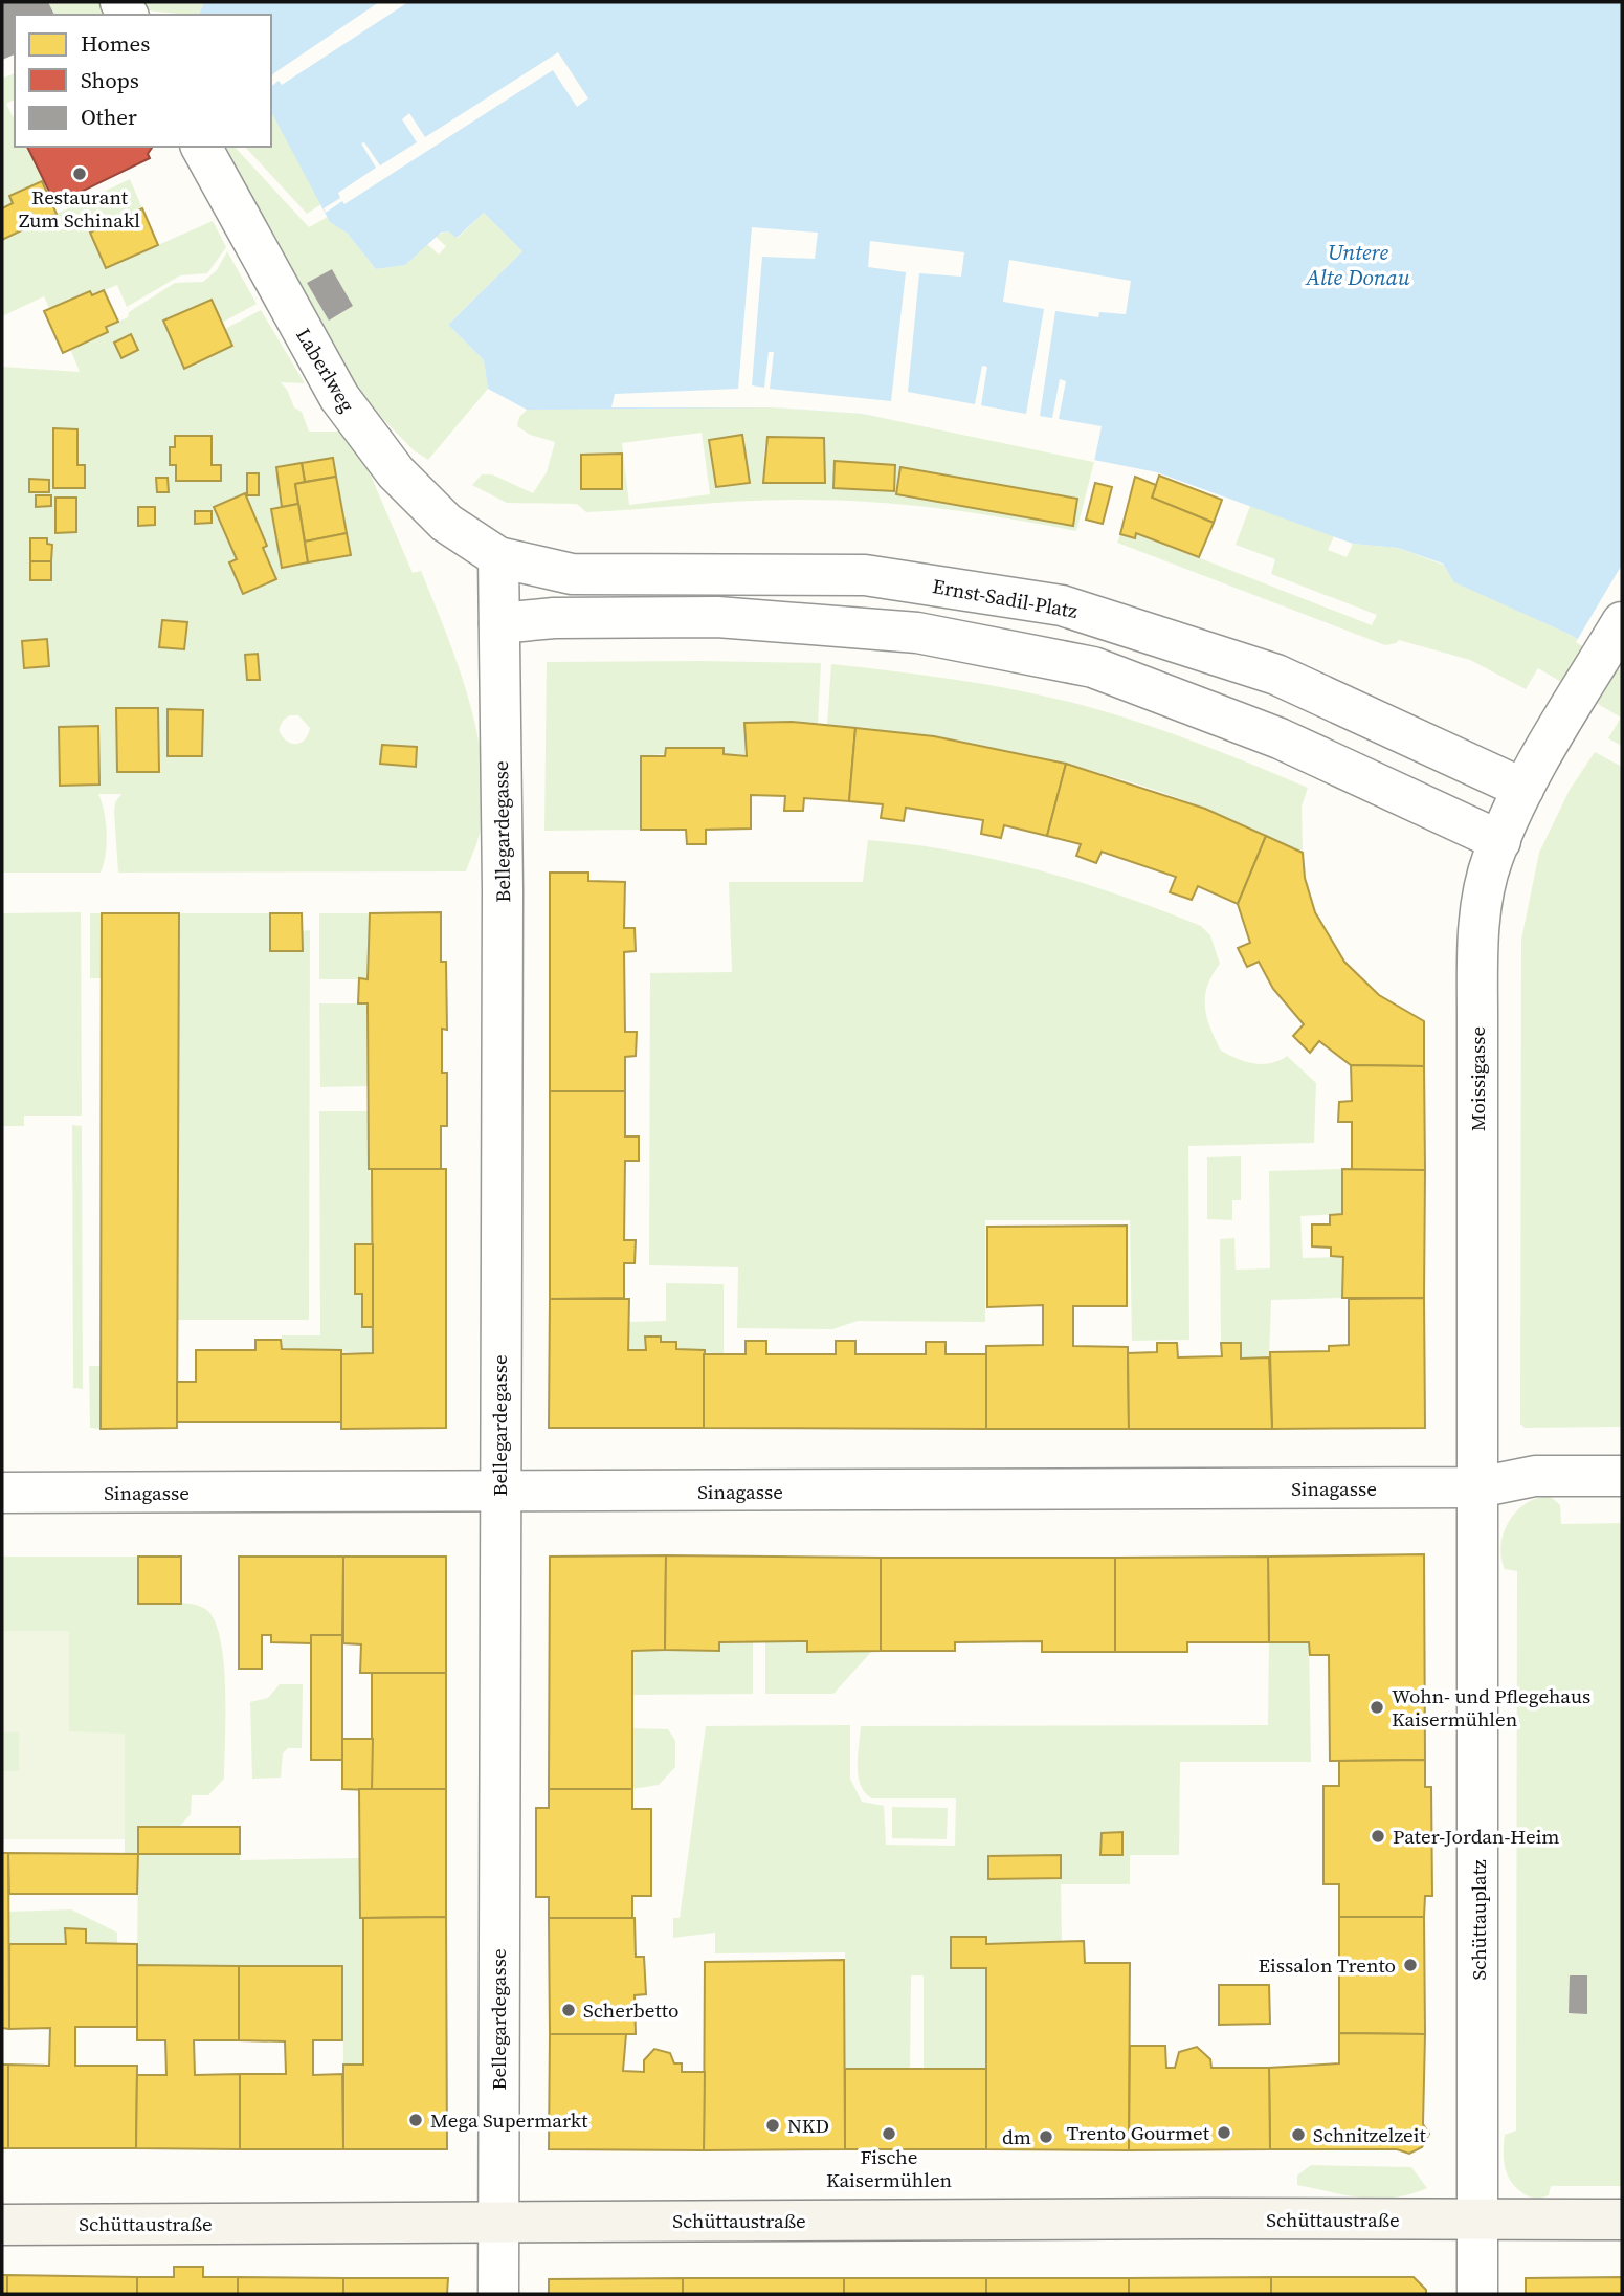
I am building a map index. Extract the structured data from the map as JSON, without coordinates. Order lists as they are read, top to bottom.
{
  "streets": {
    "street": [
      "Laberlweg",
      "Ernst-Sadil-Platz",
      "Bellegardegasse",
      "Moissigasse",
      "Sinagasse",
      "Schüttauplatz",
      "Schüttaustraße"
    ]
  },
  "crossings": [
    ["Laberlweg", "Ernst-Sadil-Platz"],
    ["Laberlweg", "Bellegardegasse"],
    ["Ernst-Sadil-Platz", "Bellegardegasse"],
    ["Ernst-Sadil-Platz", "Moissigasse"],
    ["Bellegardegasse", "Sinagasse"],
    ["Bellegardegasse", "Schüttaustraße"],
    ["Moissigasse", "Sinagasse"],
    ["Moissigasse", "Schüttauplatz"],
    ["Sinagasse", "Schüttauplatz"],
    ["Schüttauplatz", "Schüttaustraße"]
  ],
  "water": ["Untere Alte Donau"],
  "places": [
    "Restaurant Zum Schinakl",
    "Wohn- und Pflegehaus Kaisermühlen",
    "Pater-Jordan-Heim",
    "Eissalon Trento",
    "Scherbetto",
    "Mega Supermarkt",
    "NKD",
    "Trento Gourmet",
    "Fische Kaisermühlen",
    "Schnitzelzeit",
    "dm"
  ],
  "legend": ["Homes", "Shops", "Other"]
}
